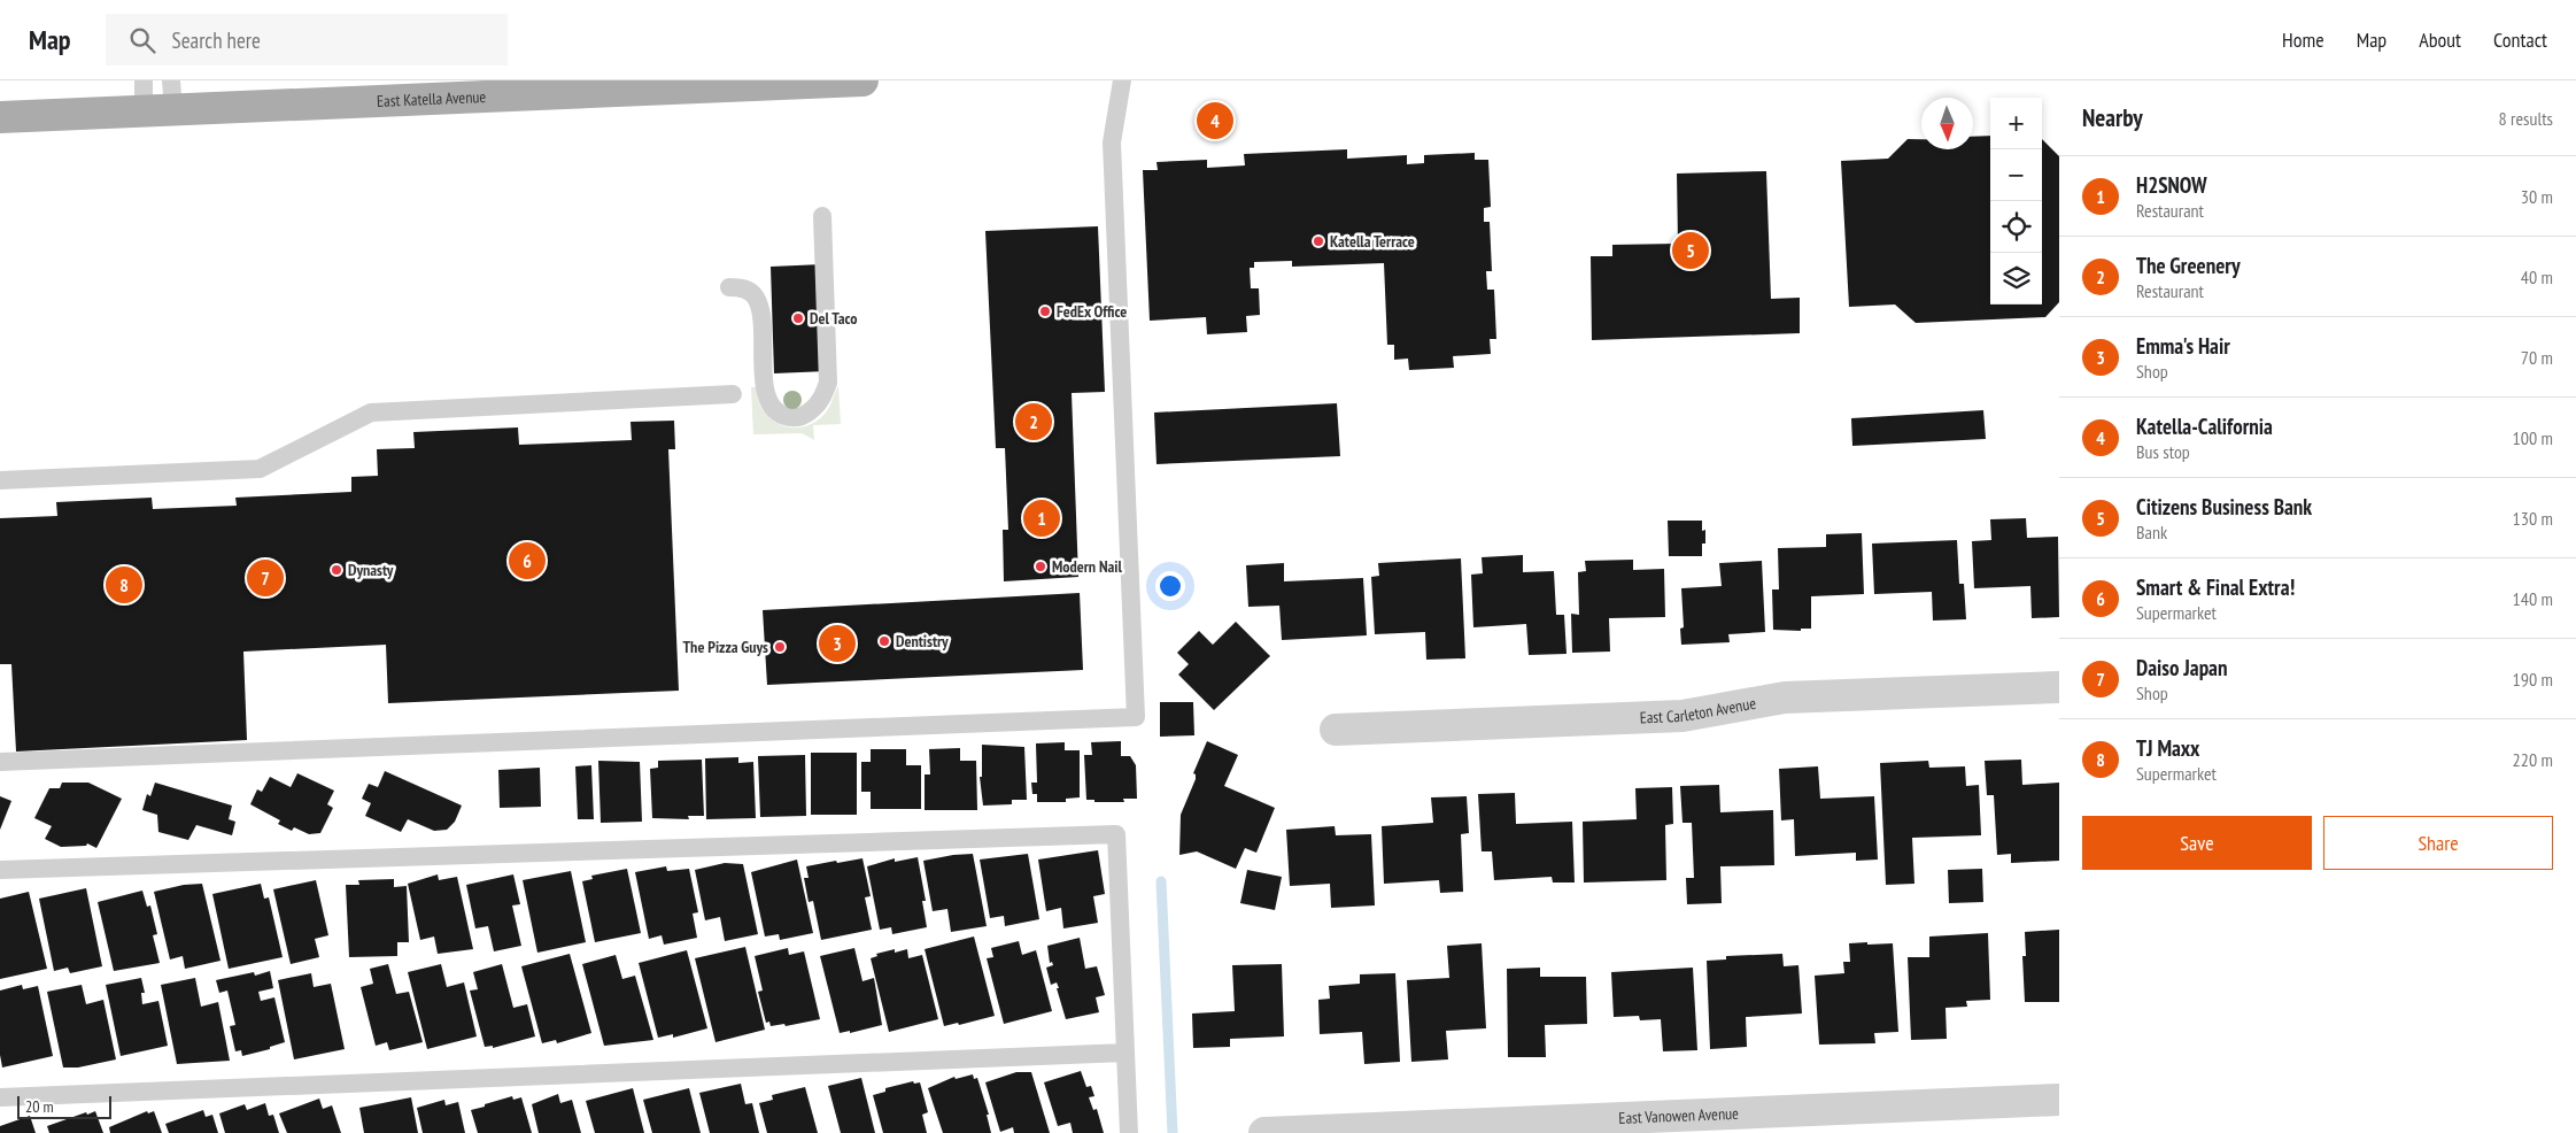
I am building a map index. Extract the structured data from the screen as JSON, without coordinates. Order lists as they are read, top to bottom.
{
  "streets": {
    "main road": ["East Katella Avenue"],
    "street": ["East Carleton Avenue", "East Vanowen Avenue"]
  },
  "places": [
    "Katella Terrace",
    "FedEx Office",
    "Del Taco",
    "Modern Nail",
    "Dynasty",
    "Dentistry",
    "The Pizza Guys"
  ],
  "scale_bar": "20 m",
  "north": "bottom",
  "page": {
    "header": "Map",
    "search": "Search here",
    "nav": [
      "Home",
      "Map",
      "About",
      "Contact"
    ],
    "heading": ["Nearby", "8 results"],
    "map_buttons": ["+", "−"],
    "pins": [
      "4",
      "5",
      "2",
      "1",
      "6",
      "7",
      "8",
      "3"
    ],
    "list": [
      {
        "mark": "1",
        "name": "H2SNOW",
        "note": "Restaurant",
        "value": "30 m"
      },
      {
        "mark": "2",
        "name": "The Greenery",
        "note": "Restaurant",
        "value": "40 m"
      },
      {
        "mark": "3",
        "name": "Emma's Hair",
        "note": "Shop",
        "value": "70 m"
      },
      {
        "mark": "4",
        "name": "Katella-California",
        "note": "Bus stop",
        "value": "100 m"
      },
      {
        "mark": "5",
        "name": "Citizens Business Bank",
        "note": "Bank",
        "value": "130 m"
      },
      {
        "mark": "6",
        "name": "Smart & Final Extra!",
        "note": "Supermarket",
        "value": "140 m"
      },
      {
        "mark": "7",
        "name": "Daiso Japan",
        "note": "Shop",
        "value": "190 m"
      },
      {
        "mark": "8",
        "name": "TJ Maxx",
        "note": "Supermarket",
        "value": "220 m"
      }
    ],
    "buttons": ["Save", "Share"],
    "scale": "20 m"
  }
}
